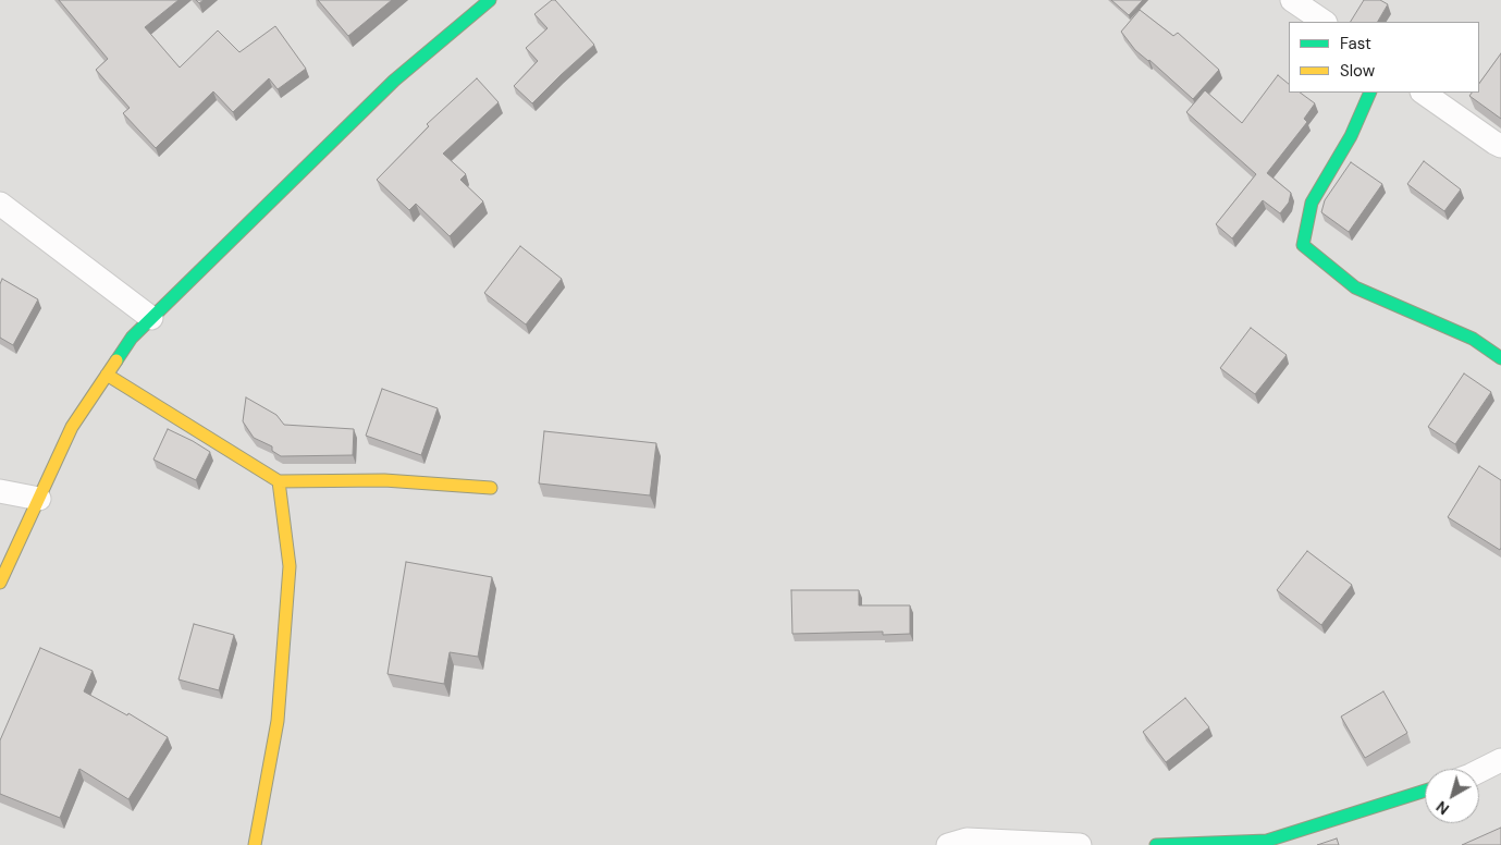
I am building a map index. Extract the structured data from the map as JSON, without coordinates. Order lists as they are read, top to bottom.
{
  "legend": ["Fast", "Slow"],
  "north": "bottom left"
}
